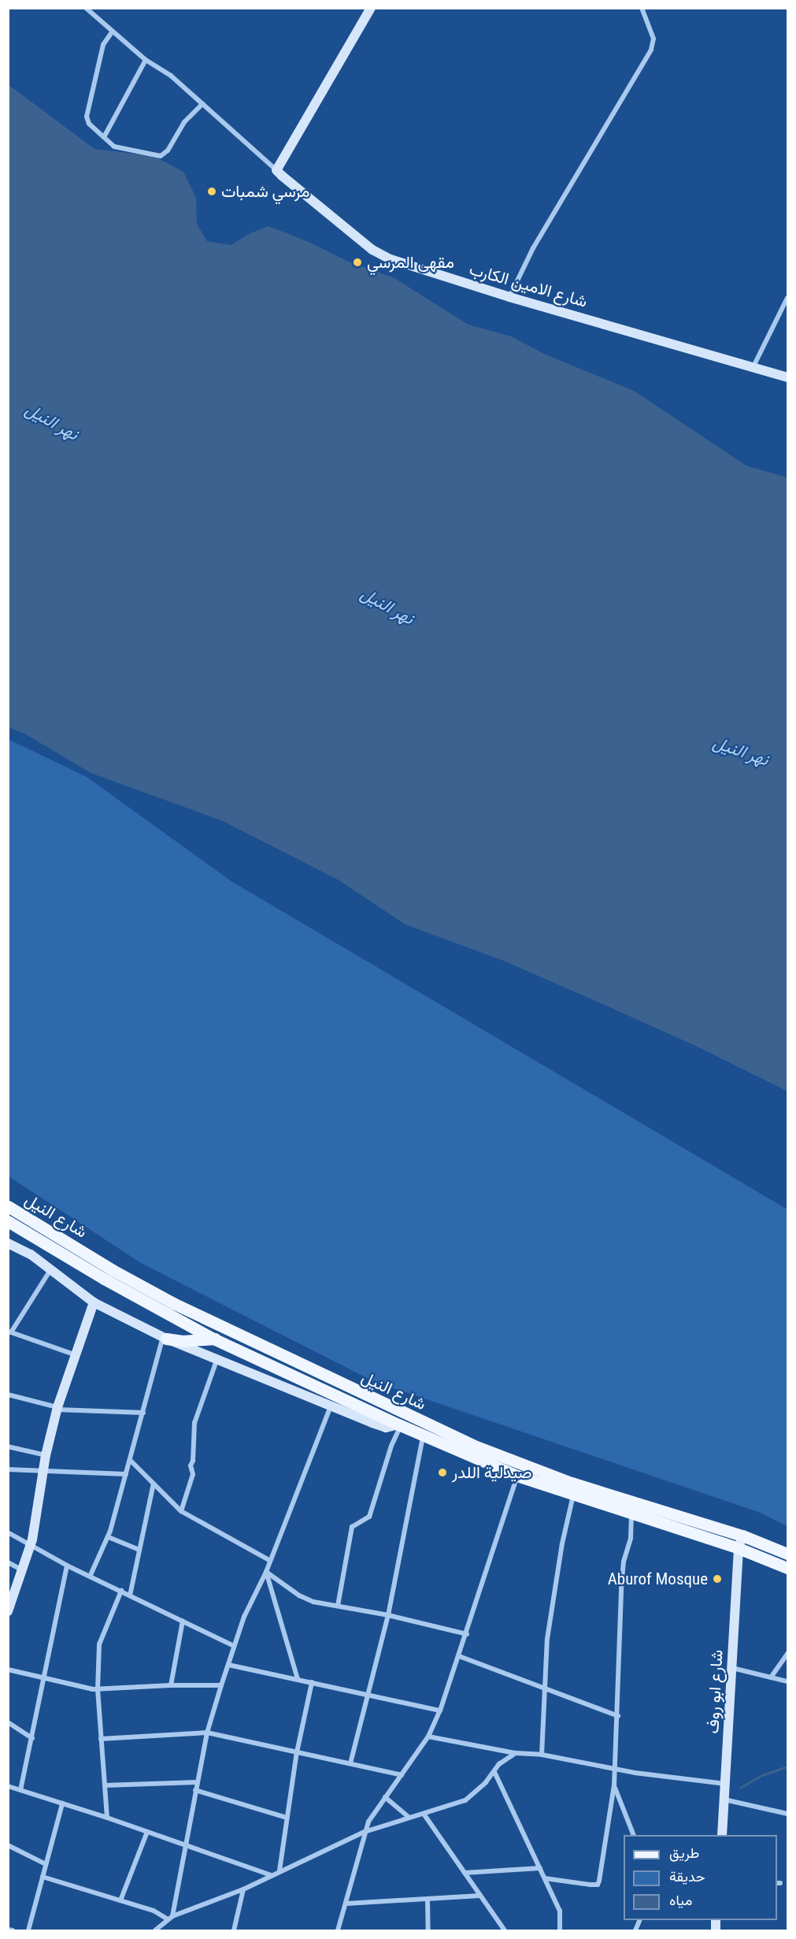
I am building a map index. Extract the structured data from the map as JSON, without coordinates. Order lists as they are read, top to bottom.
{
  "streets": {
    "main road": ["شارع النيل"],
    "street": ["شارع الامين الكارب", "شارع ابو روف"]
  },
  "crossings": [
    ["شارع النيل", "شارع ابو روف"]
  ],
  "water": ["نهر النيل"],
  "places": [
    "مرسي شمبات",
    "مقهى المرسي",
    "صيدلية اللدر",
    "Aburof Mosque"
  ],
  "legend": ["طريق", "حديقة", "مياه"]
}
